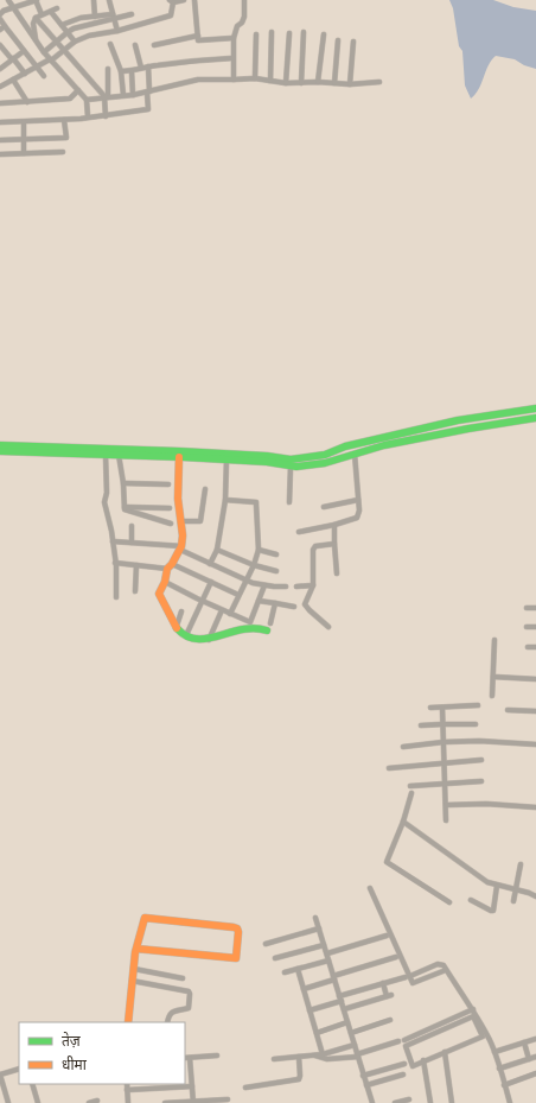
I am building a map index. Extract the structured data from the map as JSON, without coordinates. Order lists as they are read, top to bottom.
{
  "legend": ["तेज़", "धीमा"]
}
